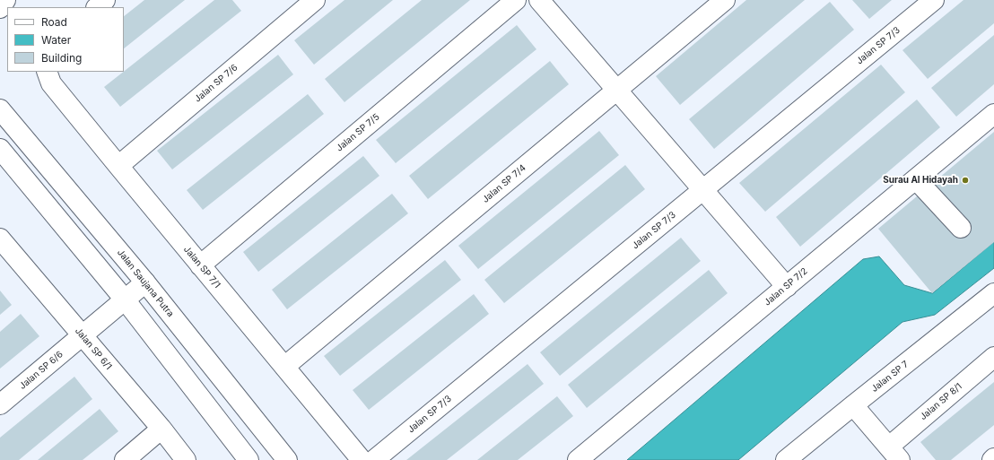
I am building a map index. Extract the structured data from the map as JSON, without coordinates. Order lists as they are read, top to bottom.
{
  "streets": {
    "street": [
      "Jalan SP 7/3",
      "Jalan SP 7/6",
      "Jalan SP 7/5",
      "Jalan SP 7/4",
      "Jalan SP 7/1",
      "Jalan Saujana Putra",
      "Jalan SP 7/2",
      "Jalan SP 6/1",
      "Jalan SP 6/6",
      "Jalan SP 7",
      "Jalan SP 8/1"
    ]
  },
  "crossings": [
    ["Jalan SP 7/6", "Jalan SP 7/1"],
    ["Jalan SP 7/5", "Jalan SP 7/1"],
    ["Jalan SP 7/4", "Jalan SP 7/1"],
    ["Jalan Saujana Putra", "Jalan SP 6/6"],
    ["Jalan SP 6/1", "Jalan SP 6/6"],
    ["Jalan SP 7", "Jalan SP 8/1"]
  ],
  "places": ["Surau Al Hidayah"],
  "legend": ["Road", "Water", "Building"]
}
